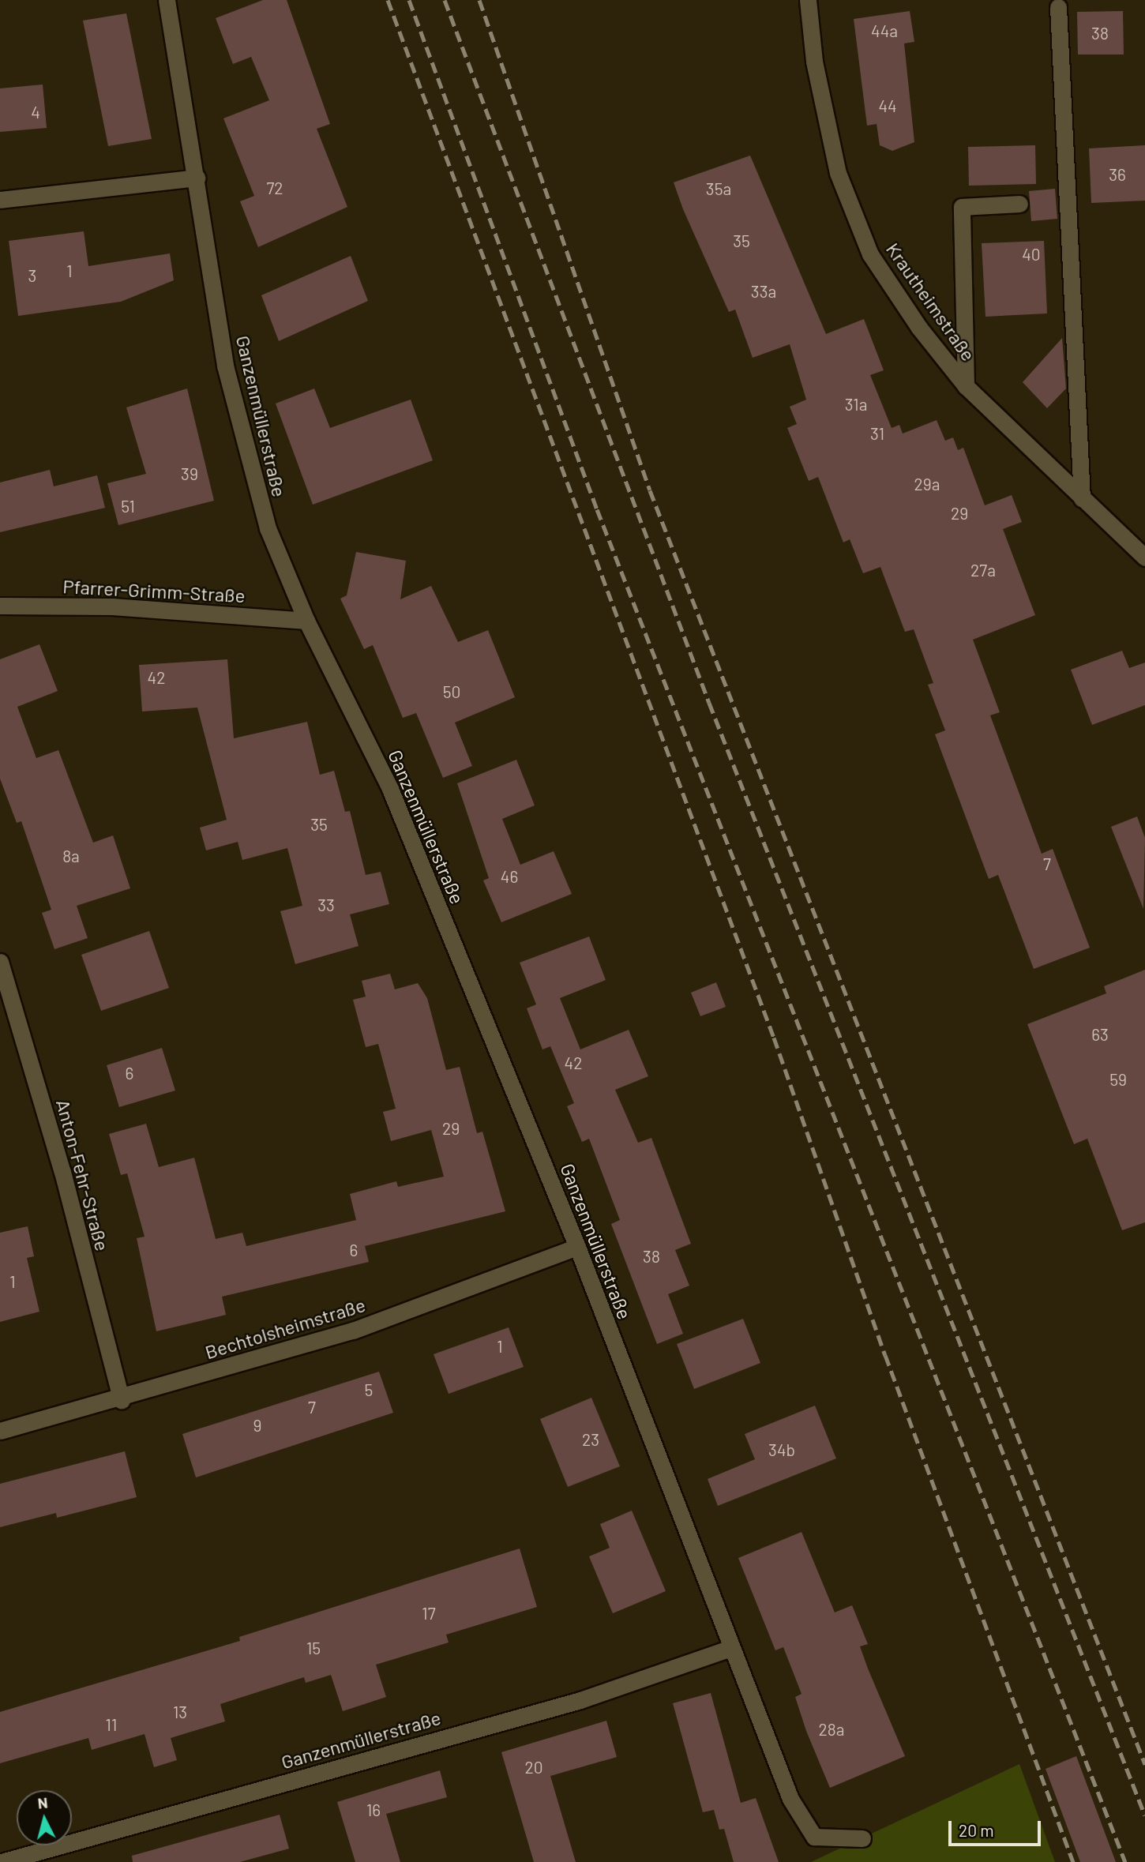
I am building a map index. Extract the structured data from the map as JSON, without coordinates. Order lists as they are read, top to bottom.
{
  "streets": {
    "street": [
      "Krautheimstraße",
      "Ganzenmüllerstraße",
      "Pfarrer-Grimm-Straße",
      "Anton-Fehr-Straße",
      "Bechtolsheimstraße"
    ]
  },
  "crossings": [
    ["Ganzenmüllerstraße", "Pfarrer-Grimm-Straße"],
    ["Ganzenmüllerstraße", "Bechtolsheimstraße"],
    ["Anton-Fehr-Straße", "Bechtolsheimstraße"]
  ],
  "house_numbers": [
    "44a",
    "38",
    "44",
    "4",
    "36",
    "72",
    "35a",
    "35",
    "40",
    "1",
    "3",
    "33a",
    "31a",
    "31",
    "39",
    "29a",
    "51",
    "29",
    "27a",
    "42",
    "50",
    "35",
    "8a",
    "7",
    "46",
    "33",
    "63",
    "42",
    "6",
    "59",
    "29",
    "6",
    "38",
    "1",
    "1",
    "5",
    "7",
    "9",
    "23",
    "34b",
    "17",
    "15",
    "13",
    "11",
    "28a",
    "20",
    "16"
  ],
  "scale_bar": "20 m",
  "north": "top"
}
